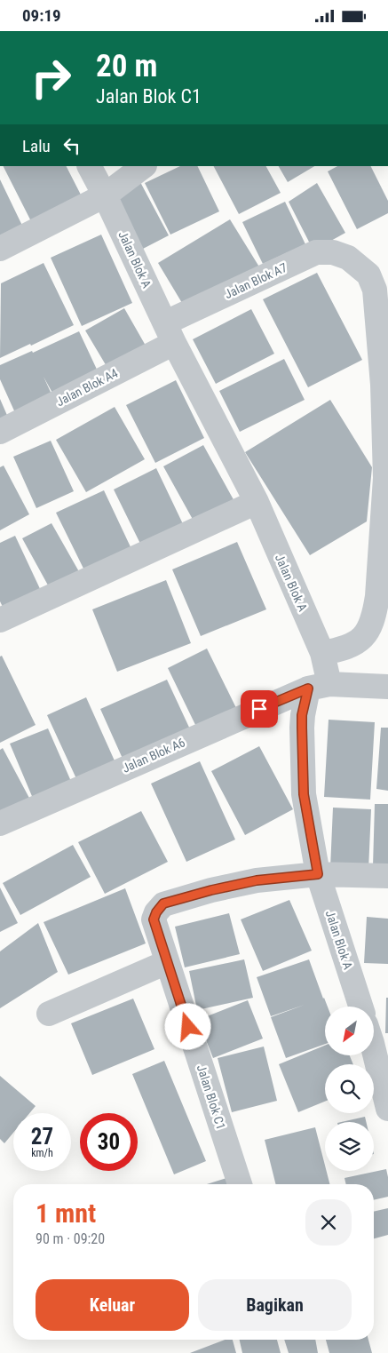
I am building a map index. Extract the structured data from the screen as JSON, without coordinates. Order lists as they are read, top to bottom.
{
  "streets": {
    "street": [
      "Jalan Blok A",
      "Jalan Blok A7",
      "Jalan Blok A4",
      "Jalan Blok A6",
      "Jalan Blok C1"
    ]
  },
  "crossings": [
    ["Jalan Blok A", "Jalan Blok A7"],
    ["Jalan Blok A", "Jalan Blok A4"],
    ["Jalan Blok A", "Jalan Blok A6"],
    ["Jalan Blok A", "Jalan Blok C1"],
    ["Jalan Blok A7", "Jalan Blok A4"]
  ],
  "north": "bottom left",
  "page": {
    "status": "09:19",
    "turn": ["20 m", "Jalan Blok C1"],
    "then": "Lalu",
    "speed": "27 km/h",
    "limit": "30",
    "heading": ["1 mnt", "90 m · 09:20"],
    "buttons": ["Keluar", "Bagikan"]
  }
}
